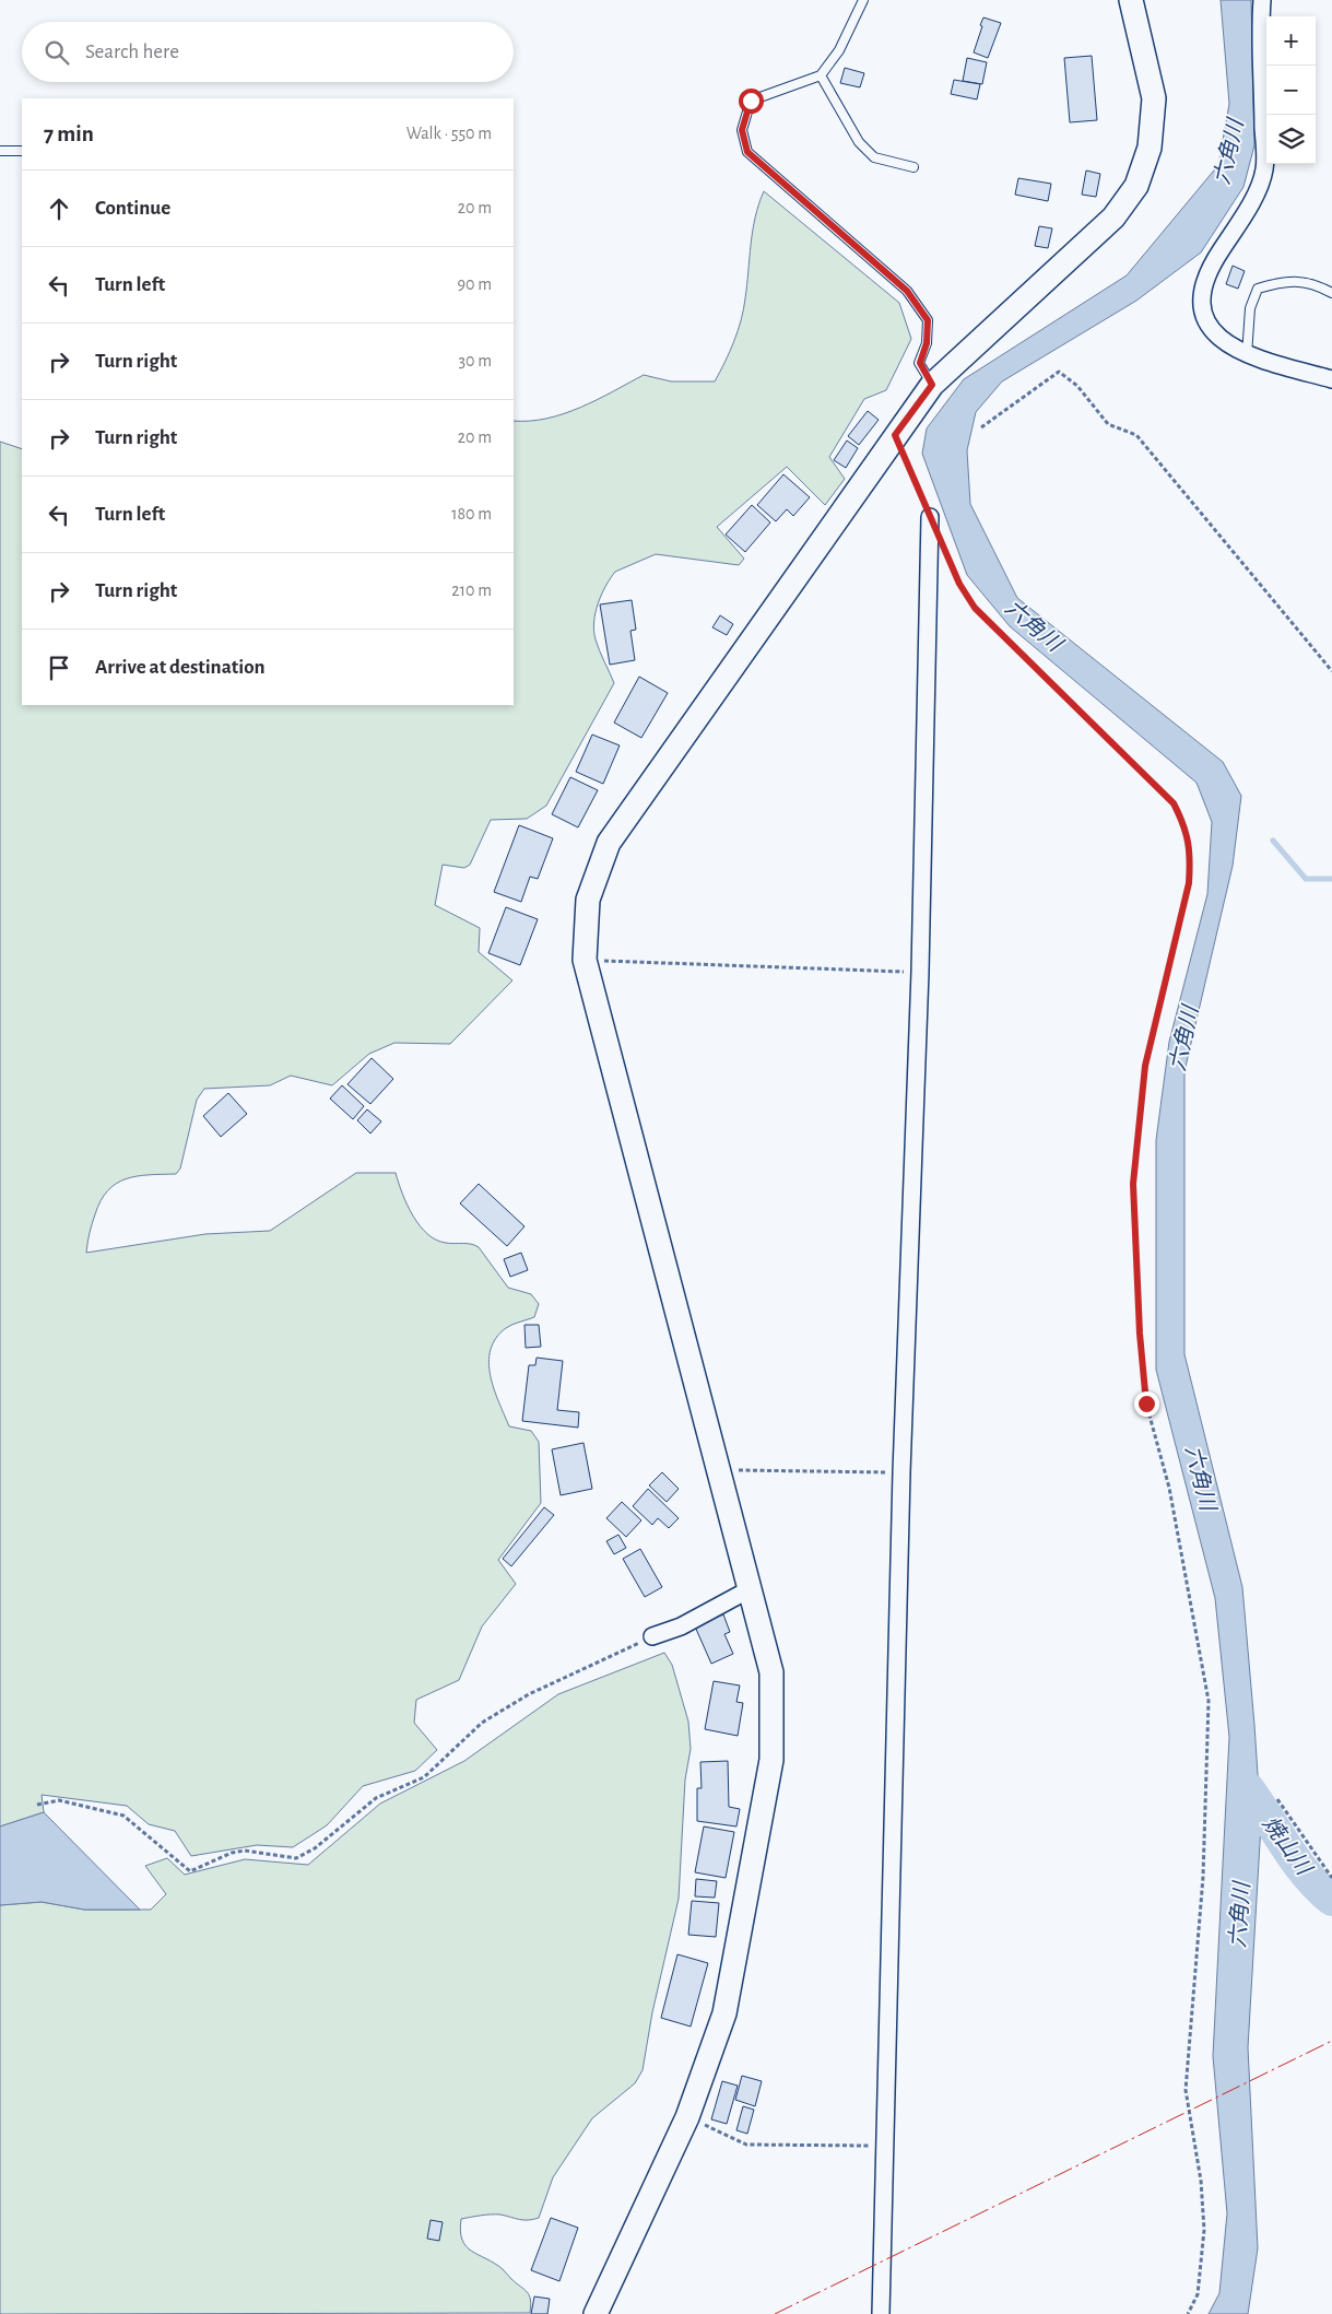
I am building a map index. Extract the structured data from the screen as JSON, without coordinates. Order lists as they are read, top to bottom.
{
  "water": ["六角川", "焼山川"],
  "page": {
    "map_buttons": ["+", "−"],
    "search": "Search here",
    "heading": ["7 min", "Walk · 550 m"],
    "list": [
      ["Continue", "20 m"],
      ["Turn left", "90 m"],
      ["Turn right", "30 m"],
      ["Turn right", "20 m"],
      ["Turn left", "180 m"],
      ["Turn right", "210 m"],
      "Arrive at destination"
    ]
  }
}
